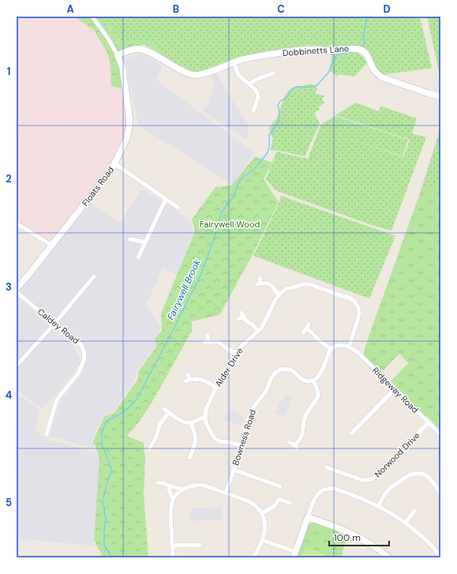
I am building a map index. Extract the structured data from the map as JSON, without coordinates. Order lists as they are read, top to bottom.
{
  "streets": {
    "street": [
      "Dobbinetts Lane",
      "Floats Road",
      "Caldey Road",
      "Alder Drive",
      "Ridgeway Road",
      "Bowness Road",
      "Norwood Drive"
    ]
  },
  "crossings": [
    ["Dobbinetts Lane", "Floats Road"],
    ["Ridgeway Road", "Norwood Drive"]
  ],
  "water": ["Fairywell Brook"],
  "parks": ["Fairywell Wood"],
  "scale_bar": "100 m",
  "grid": {
    "columns": [
      "A",
      "B",
      "C",
      "D"
    ],
    "rows": [
      "1",
      "2",
      "3",
      "4",
      "5"
    ]
  }
}
